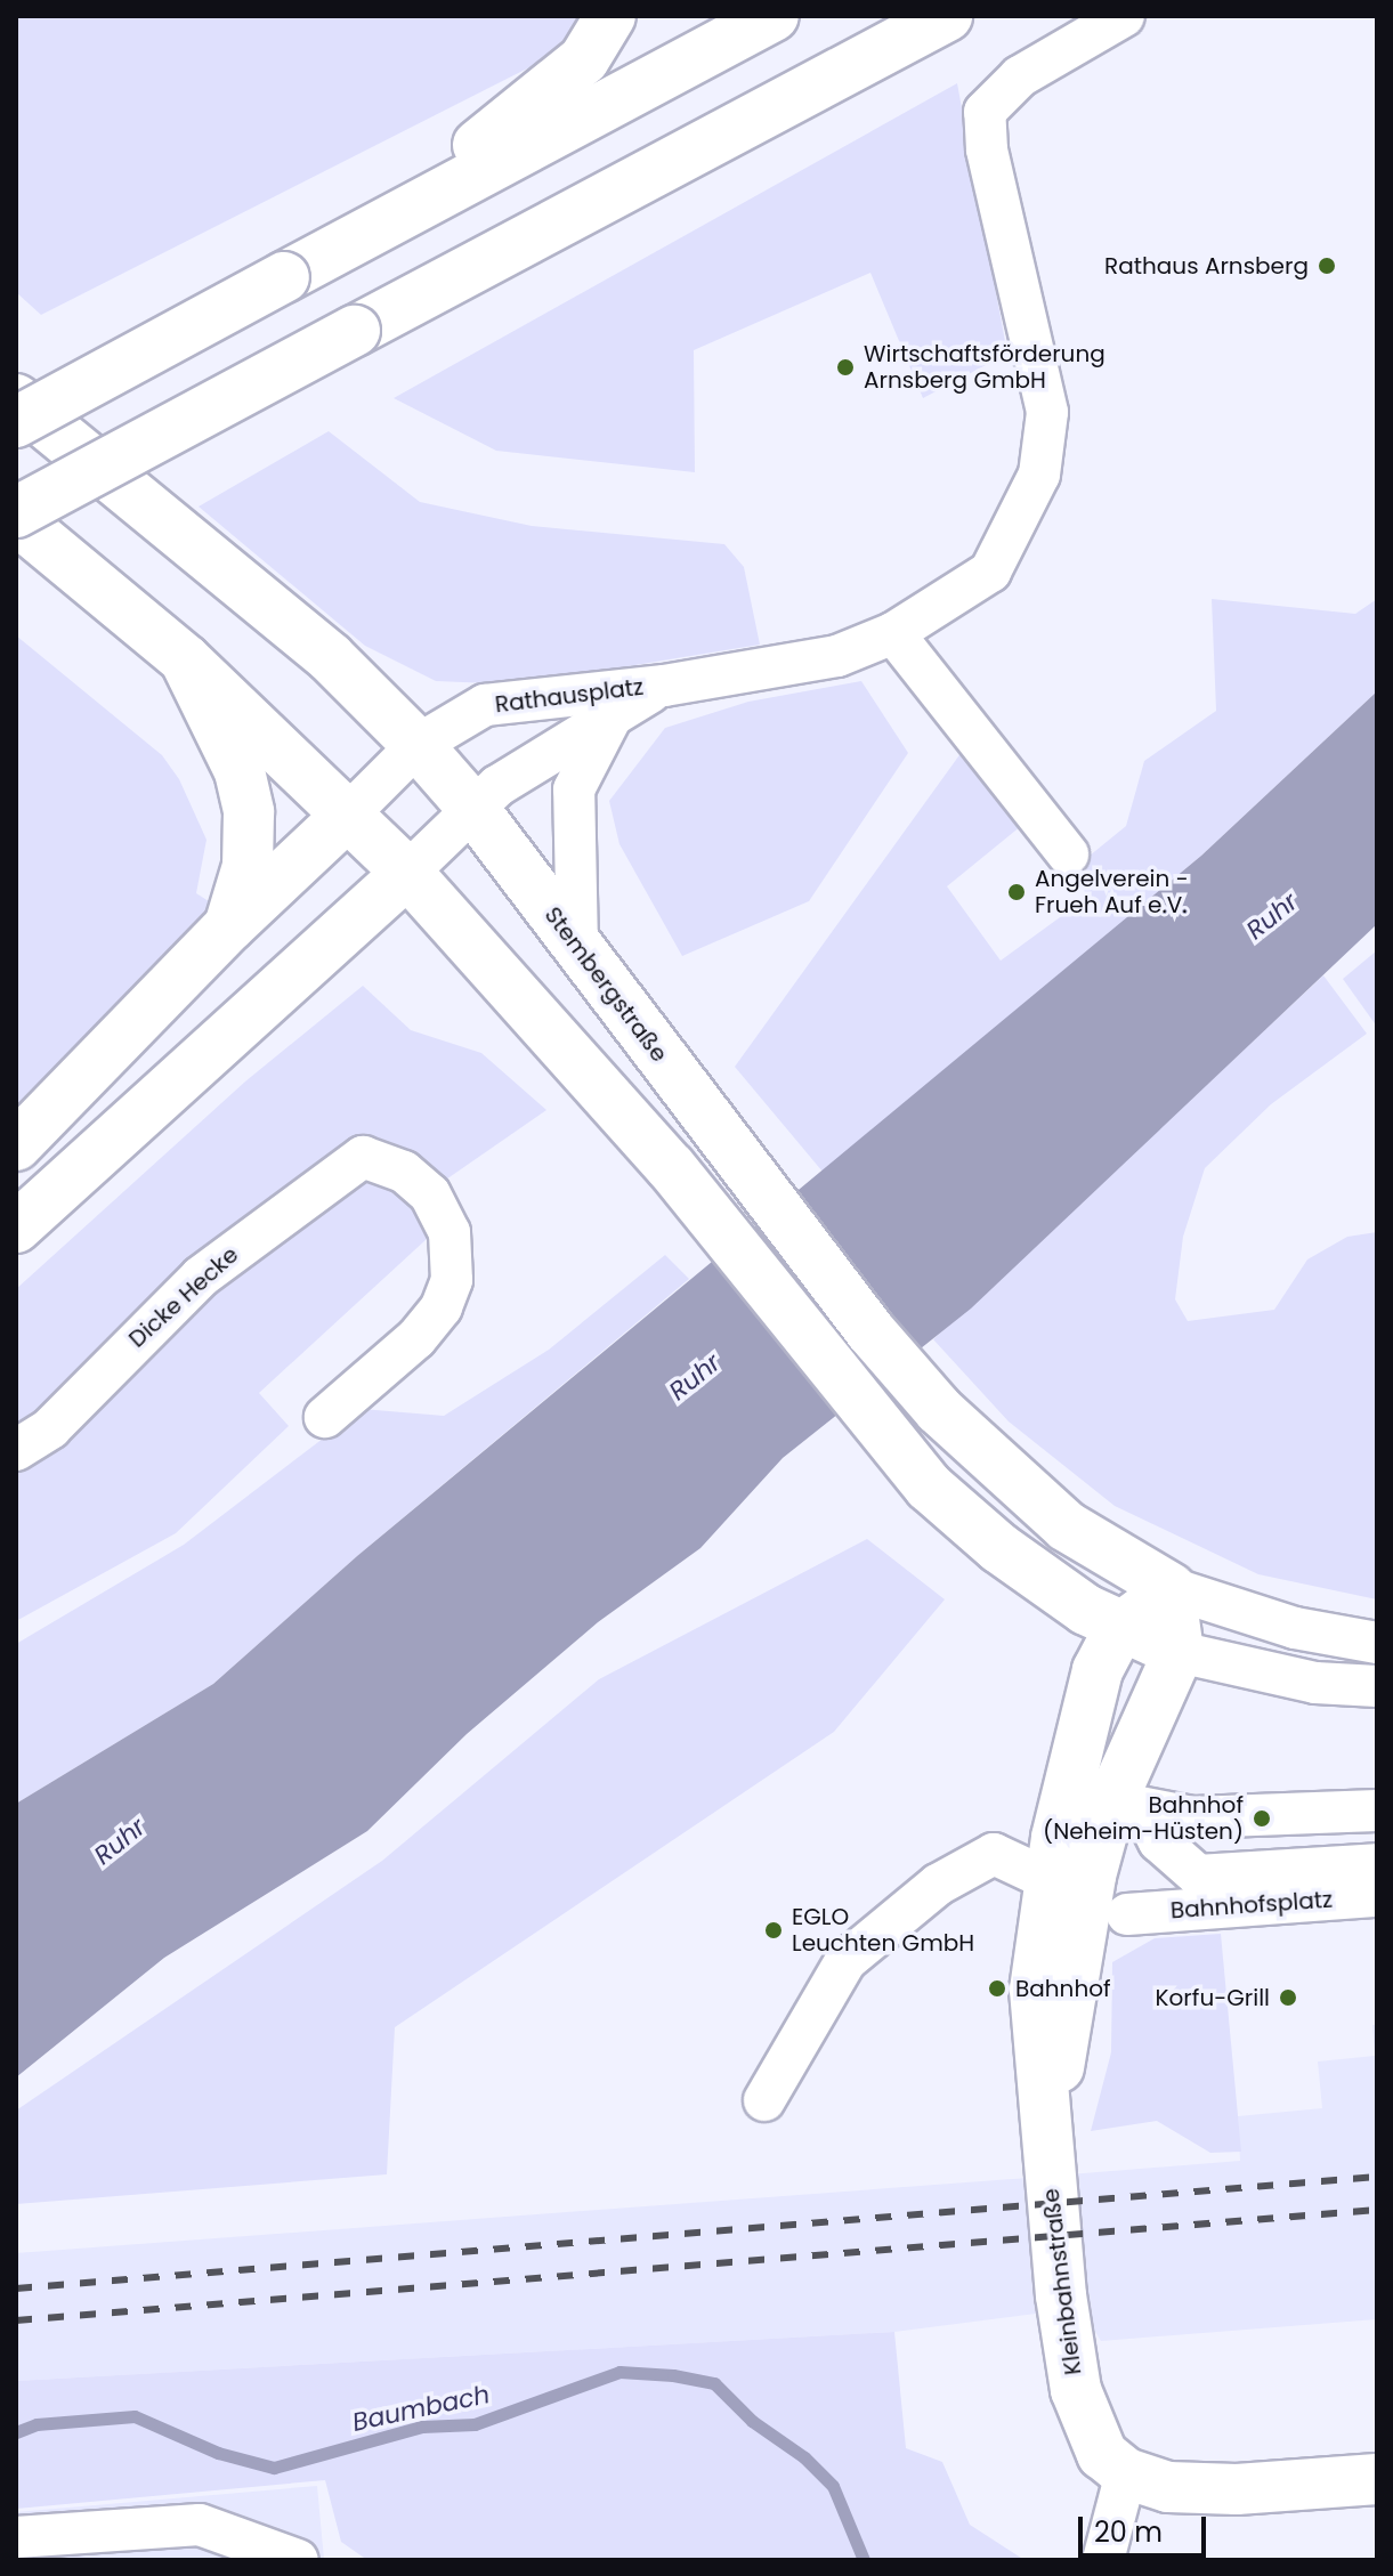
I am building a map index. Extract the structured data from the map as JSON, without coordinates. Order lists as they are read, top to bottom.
{
  "streets": {
    "main road": ["Stembergstraße", "Kleinbahnstraße"],
    "street": ["Rathausplatz", "Dicke Hecke", "Bahnhofsplatz"]
  },
  "crossings": [
    ["Rathausplatz", "Stembergstraße"]
  ],
  "water": ["Ruhr", "Baumbach"],
  "places": [
    "Rathaus Arnsberg",
    "Wirtschaftsförderung Arnsberg GmbH",
    "Angelverein - Frueh Auf e.V.",
    "Bahnhof (Neheim-Hüsten)",
    "EGLO Leuchten GmbH",
    "Bahnhof",
    "Korfu-Grill"
  ],
  "scale_bar": "20 m"
}
